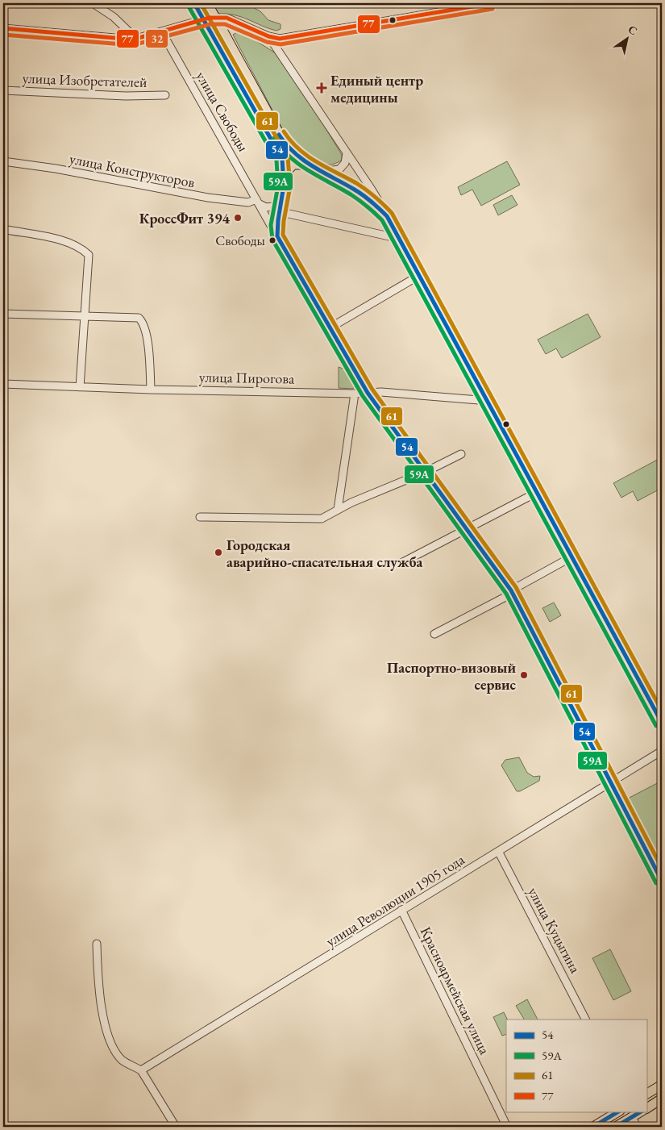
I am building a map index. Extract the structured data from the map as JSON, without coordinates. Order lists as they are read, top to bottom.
{
  "streets": {
    "main road": ["улица Свободы"],
    "street": [
      "улица Изобретателей",
      "улица Конструкторов",
      "улица Пирогова",
      "улица Революции 1905 года",
      "улица Куцыгина",
      "Красноармейская улица"
    ]
  },
  "crossings": [
    ["улица Свободы", "улица Конструкторов"],
    ["улица Свободы", "улица Пирогова"],
    ["улица Свободы", "улица Революции 1905 года"],
    ["улица Революции 1905 года", "улица Куцыгина"],
    ["улица Революции 1905 года", "Красноармейская улица"]
  ],
  "places": {
    "health": ["Единый центр медицины"],
    "other": [
      "КроссФит 394",
      "Свободы",
      "Городская аварийно-спасательная служба",
      "Паспортно-визовый сервис"
    ]
  },
  "lines": [
    "transit line 54",
    "transit line 61",
    "transit line 77",
    "transit line 59А",
    "transit line 32"
  ],
  "legend": [
    "54",
    "59А",
    "61",
    "77"
  ],
  "north": "top right"
}
